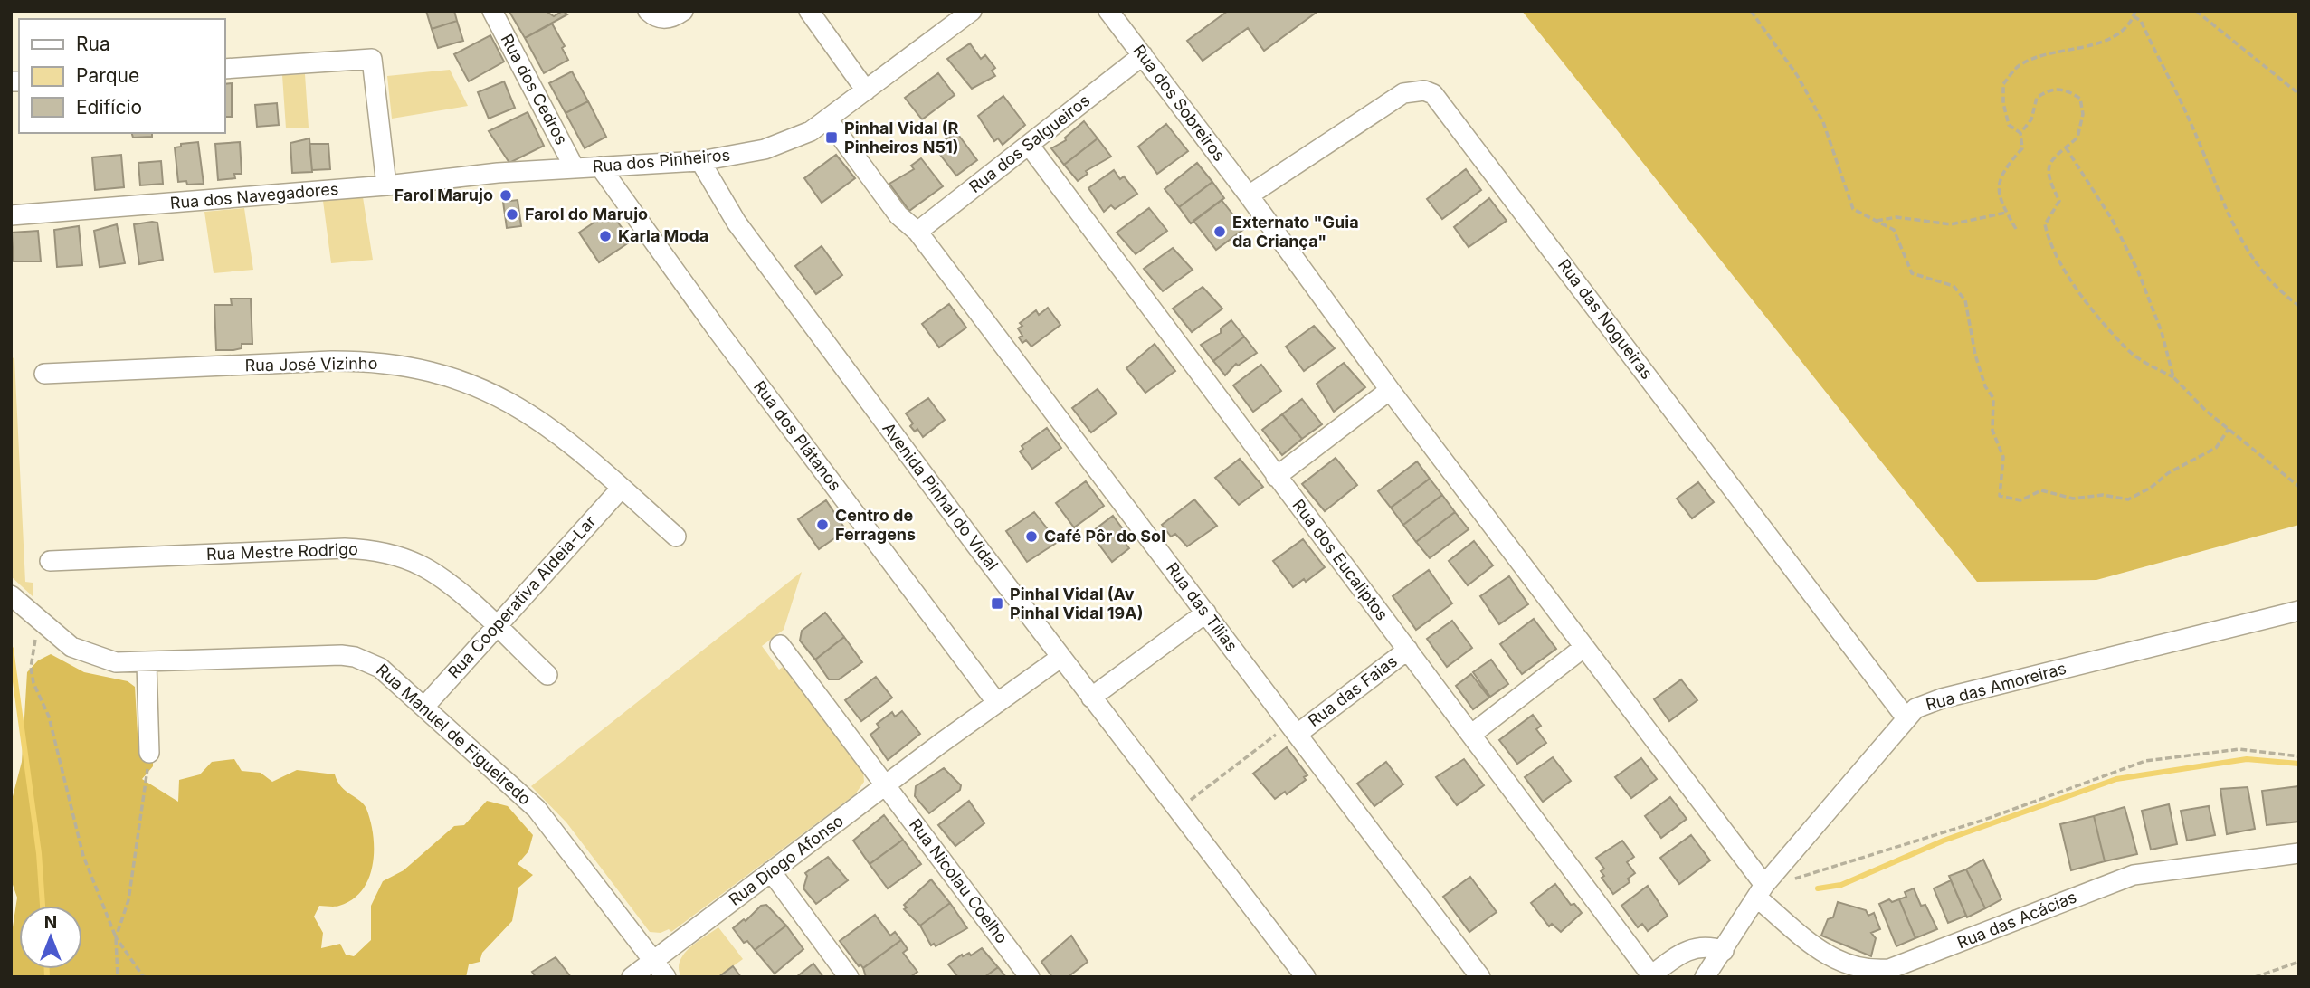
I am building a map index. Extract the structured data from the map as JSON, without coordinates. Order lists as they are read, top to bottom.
{
  "streets": {
    "street": [
      "Rua dos Cedros",
      "Rua dos Sobreiros",
      "Rua dos Salgueiros",
      "Rua dos Pinheiros",
      "Rua dos Navegadores",
      "Rua das Nogueiras",
      "Rua José Vizinho",
      "Rua dos Plátanos",
      "Avenida Pinhal do Vidal",
      "Rua Mestre Rodrigo",
      "Rua dos Eucaliptos",
      "Rua Cooperativa Aldeia-Lar",
      "Rua das Tílias",
      "Rua das Amoreiras",
      "Rua das Faias",
      "Rua Manuel de Figueiredo",
      "Rua Diogo Afonso",
      "Rua Nicolau Coelho",
      "Rua das Acácias"
    ]
  },
  "crossings": [
    ["Rua dos Cedros", "Rua dos Pinheiros"],
    ["Rua dos Sobreiros", "Rua dos Salgueiros"],
    ["Rua dos Sobreiros", "Rua das Nogueiras"],
    ["Rua dos Sobreiros", "Rua das Acácias"],
    ["Rua dos Salgueiros", "Rua dos Eucaliptos"],
    ["Rua dos Salgueiros", "Rua das Tílias"],
    ["Rua dos Pinheiros", "Rua dos Navegadores"],
    ["Rua dos Pinheiros", "Rua dos Plátanos"],
    ["Rua dos Pinheiros", "Avenida Pinhal do Vidal"],
    ["Rua dos Pinheiros", "Rua das Tílias"],
    ["Rua das Nogueiras", "Rua das Amoreiras"],
    ["Rua José Vizinho", "Rua Cooperativa Aldeia-Lar"],
    ["Rua dos Plátanos", "Rua Diogo Afonso"],
    ["Avenida Pinhal do Vidal", "Rua Diogo Afonso"],
    ["Rua Mestre Rodrigo", "Rua Cooperativa Aldeia-Lar"],
    ["Rua dos Eucaliptos", "Rua das Faias"],
    ["Rua Cooperativa Aldeia-Lar", "Rua Manuel de Figueiredo"],
    ["Rua das Tílias", "Rua das Faias"],
    ["Rua das Amoreiras", "Rua das Acácias"],
    ["Rua Manuel de Figueiredo", "Rua Diogo Afonso"],
    ["Rua Diogo Afonso", "Rua Nicolau Coelho"]
  ],
  "places": {
    "transit": ["Pinhal Vidal (R Pinheiros N51)", "Pinhal Vidal (Av Pinhal Vidal 19A)"],
    "other": [
      "Farol Marujo",
      "Farol do Marujo",
      "Externato \"Guia da Criança\"",
      "Karla Moda",
      "Centro de Ferragens",
      "Café Pôr do Sol"
    ]
  },
  "legend": ["Rua", "Parque", "Edifício"],
  "north": "top"
}
